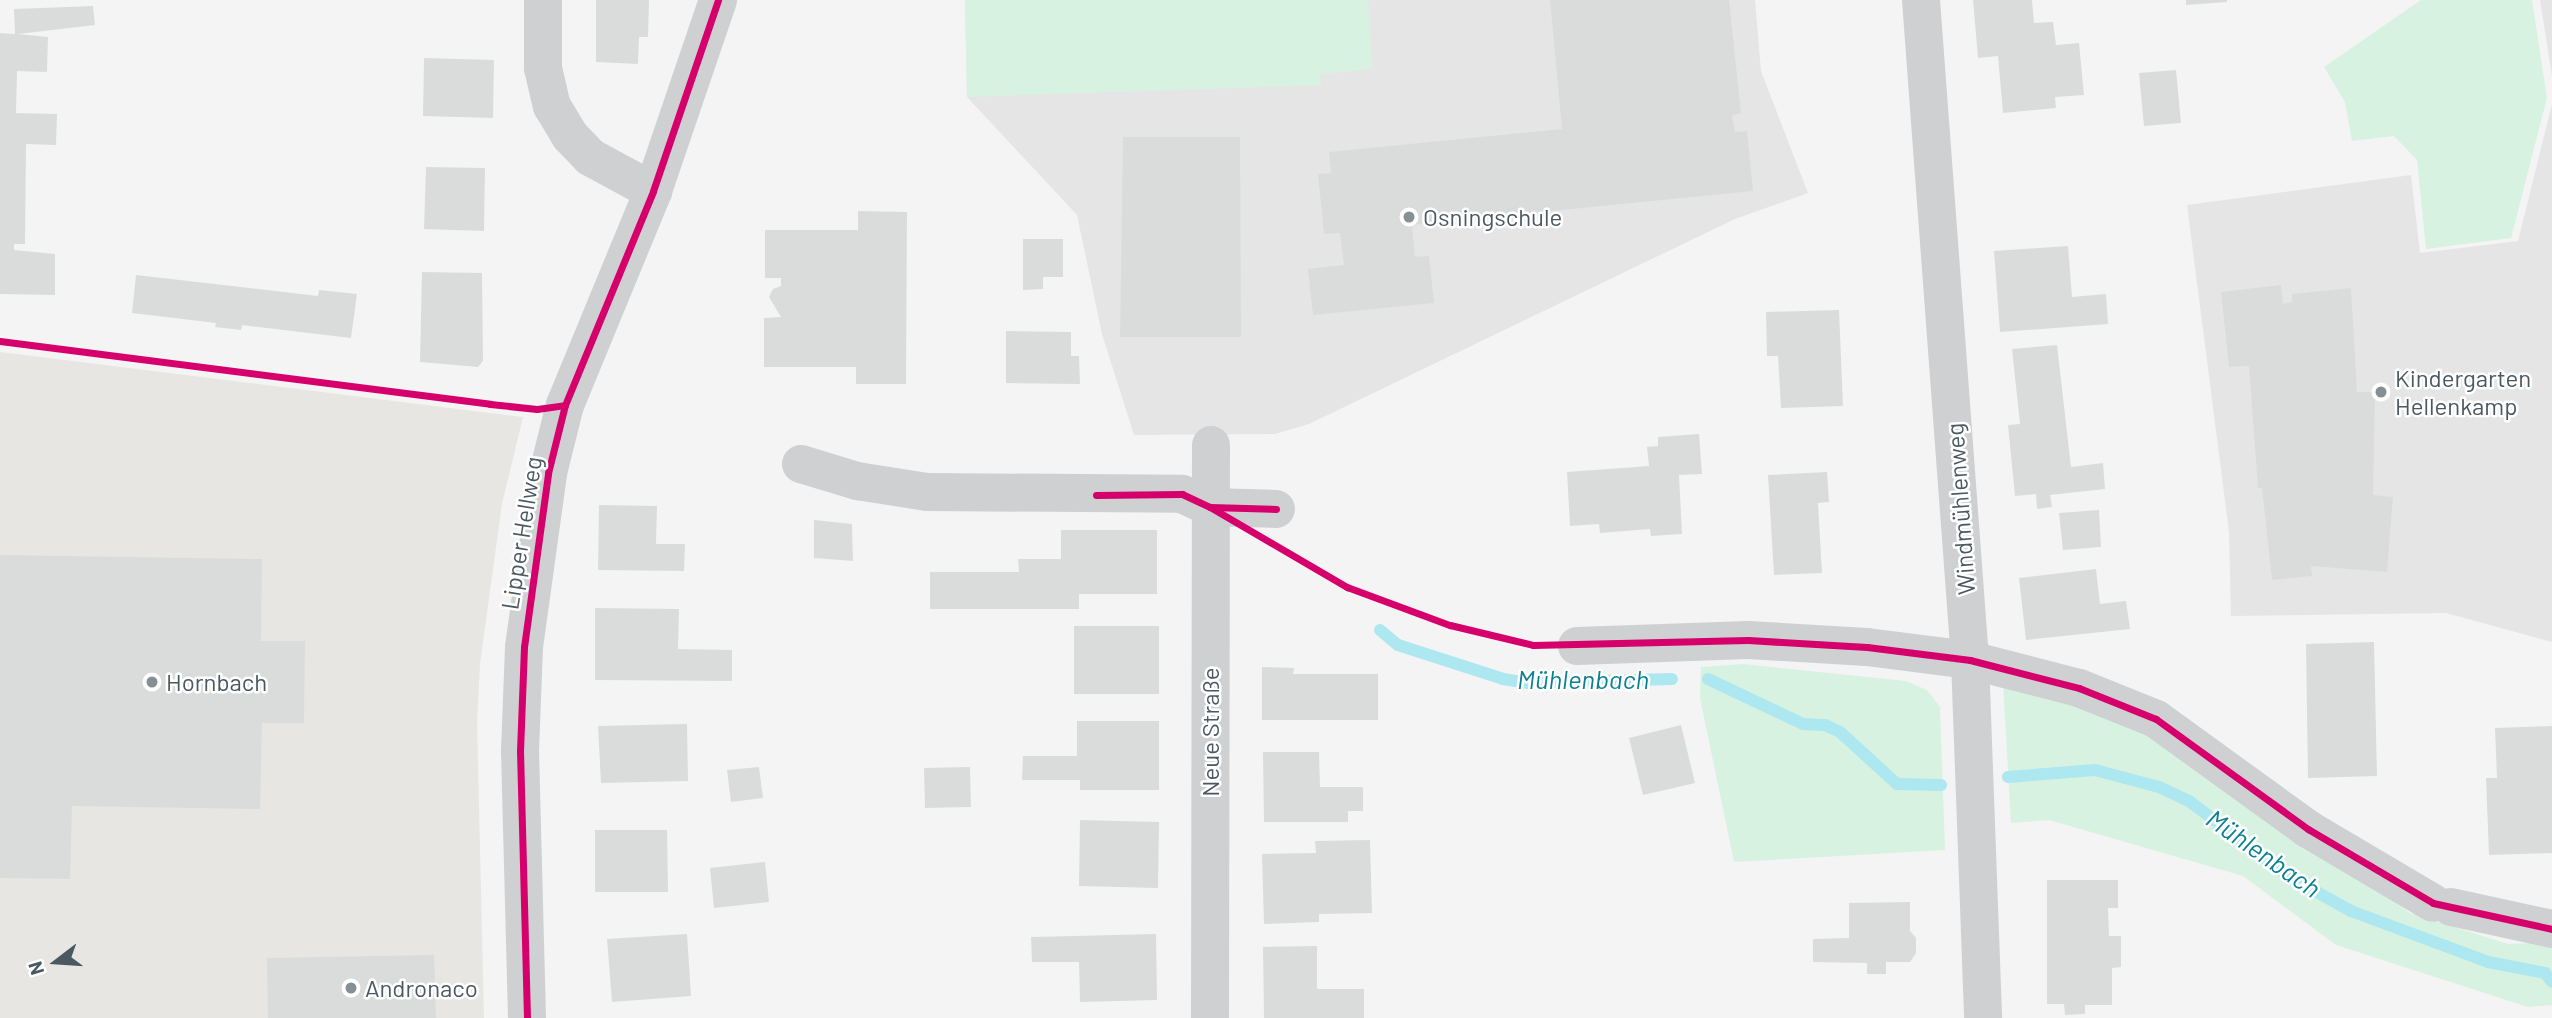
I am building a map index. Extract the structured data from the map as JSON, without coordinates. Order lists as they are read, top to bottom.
{
  "streets": {
    "street": ["Windmühlenweg", "Lipper Hellweg", "Neue Straße"]
  },
  "water": ["Mühlenbach"],
  "places": [
    "Osningschule",
    "Kindergarten Hellenkamp",
    "Hornbach",
    "Andronaco"
  ],
  "north": "left"
}
